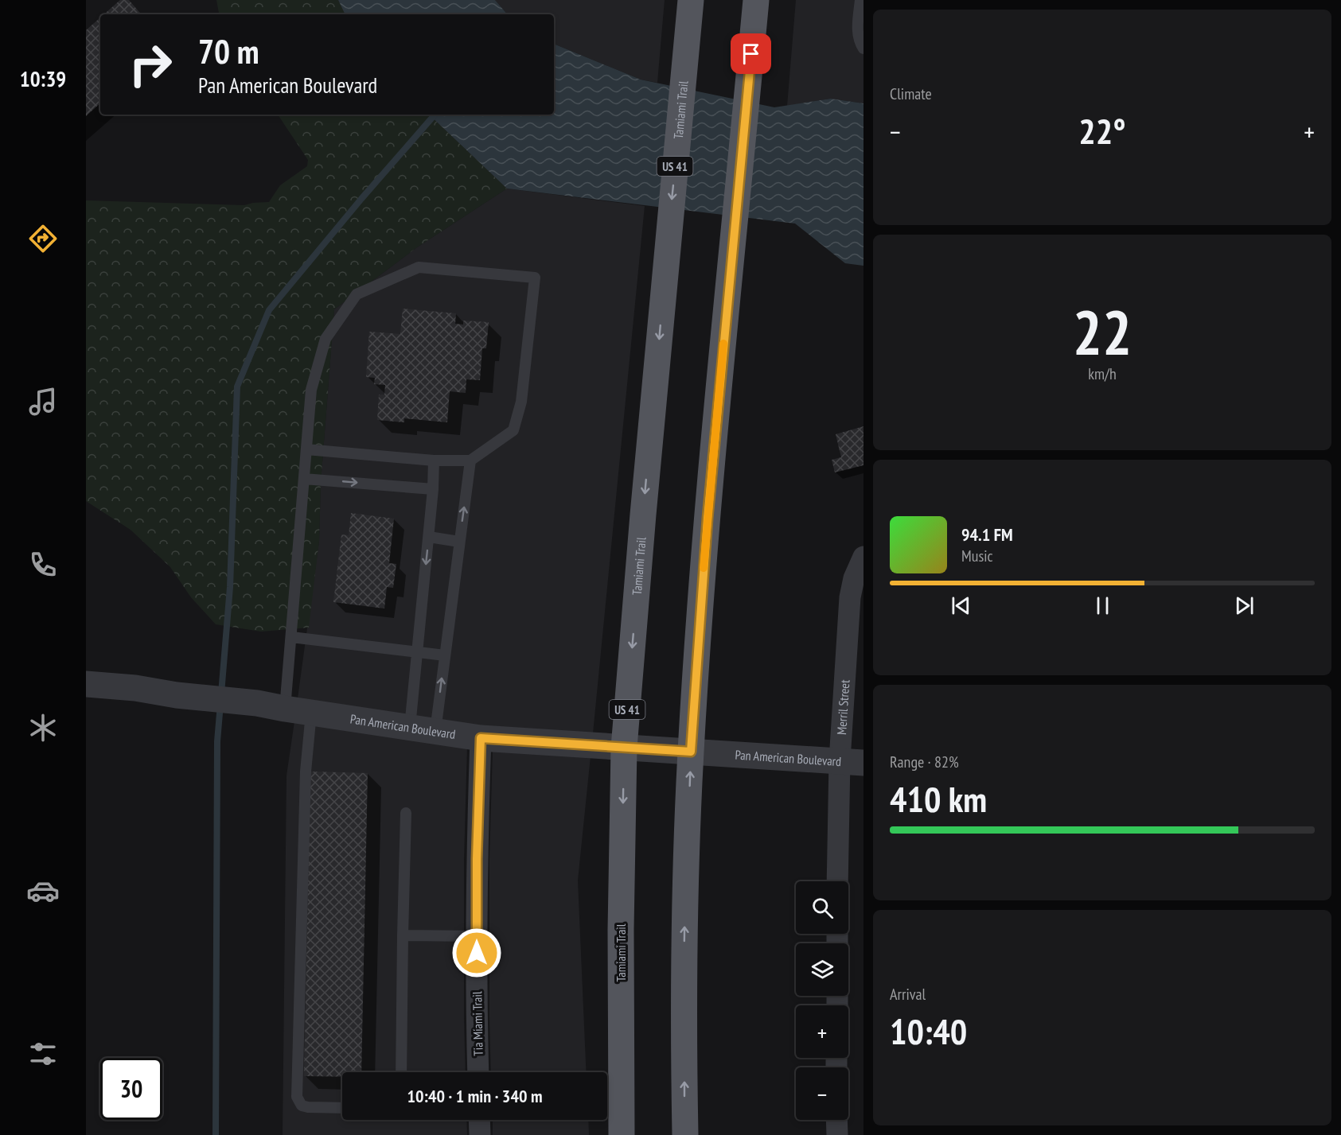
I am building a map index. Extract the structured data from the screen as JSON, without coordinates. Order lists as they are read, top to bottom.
{
  "streets": {
    "main road": ["Tamiami Trail", "US 41"],
    "street": ["Merril Street", "Pan American Boulevard", "Tia Miami Trail"]
  },
  "crossings": [
    ["Tamiami Trail", "Pan American Boulevard"],
    ["Merril Street", "Pan American Boulevard"],
    ["Pan American Boulevard", "Tia Miami Trail"]
  ],
  "page": {
    "tabs": "10:39",
    "tile": [
      "Climate",
      ["22", "km/h"],
      ["Range · 82%", "410 km"],
      ["Arrival", "10:40"]
    ],
    "turn": ["70 m", "Pan American Boulevard"],
    "heat": ["−", "22°", "+"],
    "song": ["94.1 FM", "Music"],
    "map_buttons": ["+", "−"],
    "limit": "30",
    "trip": "10:40 · 1 min · 340 m"
  }
}
